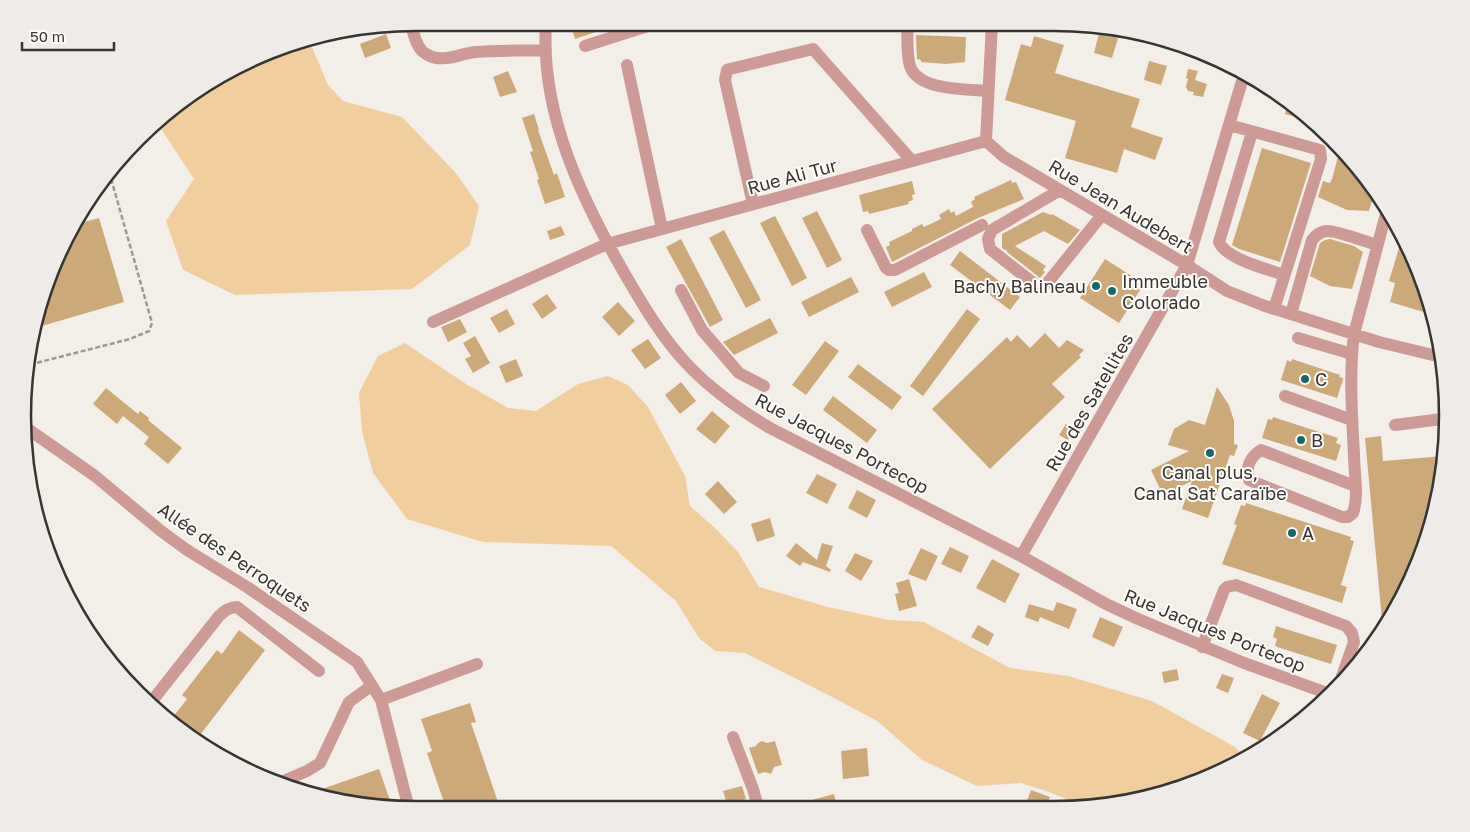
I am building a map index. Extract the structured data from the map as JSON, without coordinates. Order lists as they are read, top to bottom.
{
  "streets": {
    "street": [
      "Rue Ali Tur",
      "Rue Jean Audebert",
      "Rue des Satellites",
      "Rue Jacques Portecop",
      "Allée des Perroquets"
    ]
  },
  "crossings": [
    ["Rue Ali Tur", "Rue Jean Audebert"],
    ["Rue Ali Tur", "Rue Jacques Portecop"],
    ["Rue Jean Audebert", "Rue des Satellites"],
    ["Rue des Satellites", "Rue Jacques Portecop"]
  ],
  "places": [
    "Bachy Balineau",
    "Immeuble Colorado",
    "C",
    "B",
    "Canal plus, Canal Sat Caraïbe",
    "A"
  ],
  "scale_bar": "50 m"
}
